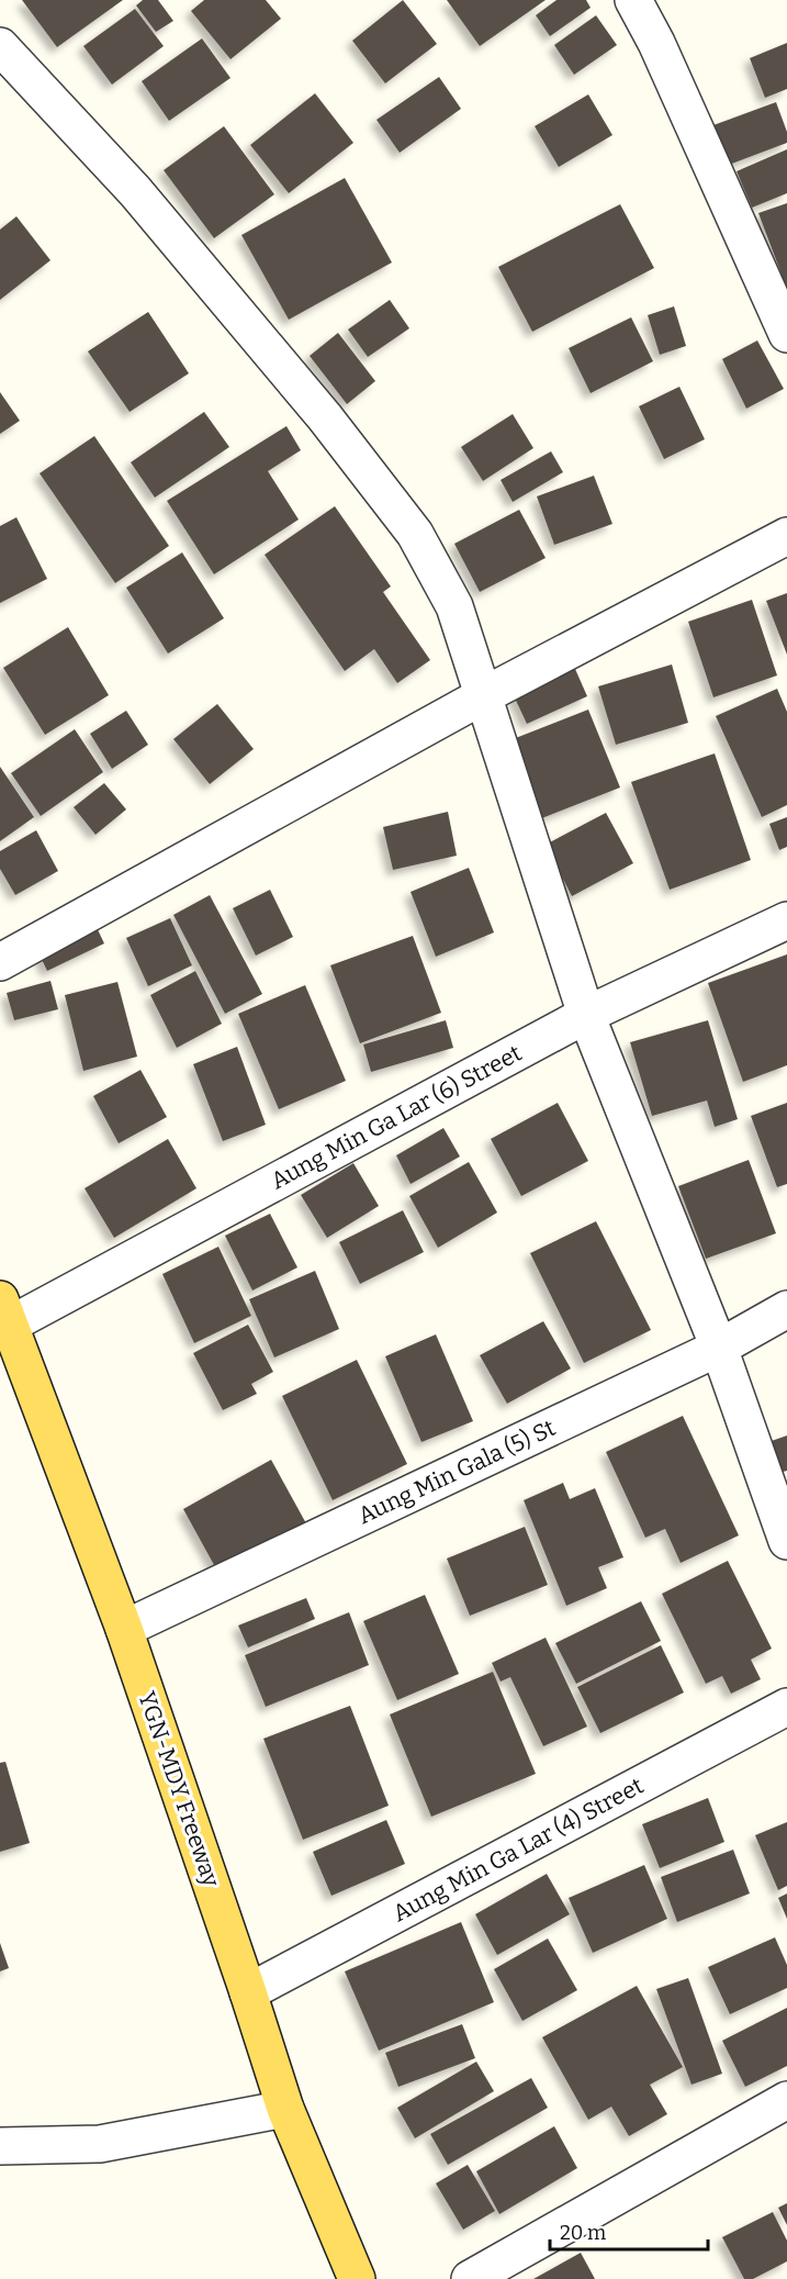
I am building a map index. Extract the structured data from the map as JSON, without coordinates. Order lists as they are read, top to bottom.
{
  "streets": {
    "main road": ["YGN-MDY Freeway"],
    "street": ["Aung Min Ga Lar (6) Street", "Aung Min Gala (5) St", "Aung Min Ga Lar (4) Street"]
  },
  "crossings": [
    ["Aung Min Ga Lar (6) Street", "YGN-MDY Freeway"],
    ["Aung Min Gala (5) St", "YGN-MDY Freeway"],
    ["YGN-MDY Freeway", "Aung Min Ga Lar (4) Street"]
  ],
  "scale_bar": "20 m"
}
